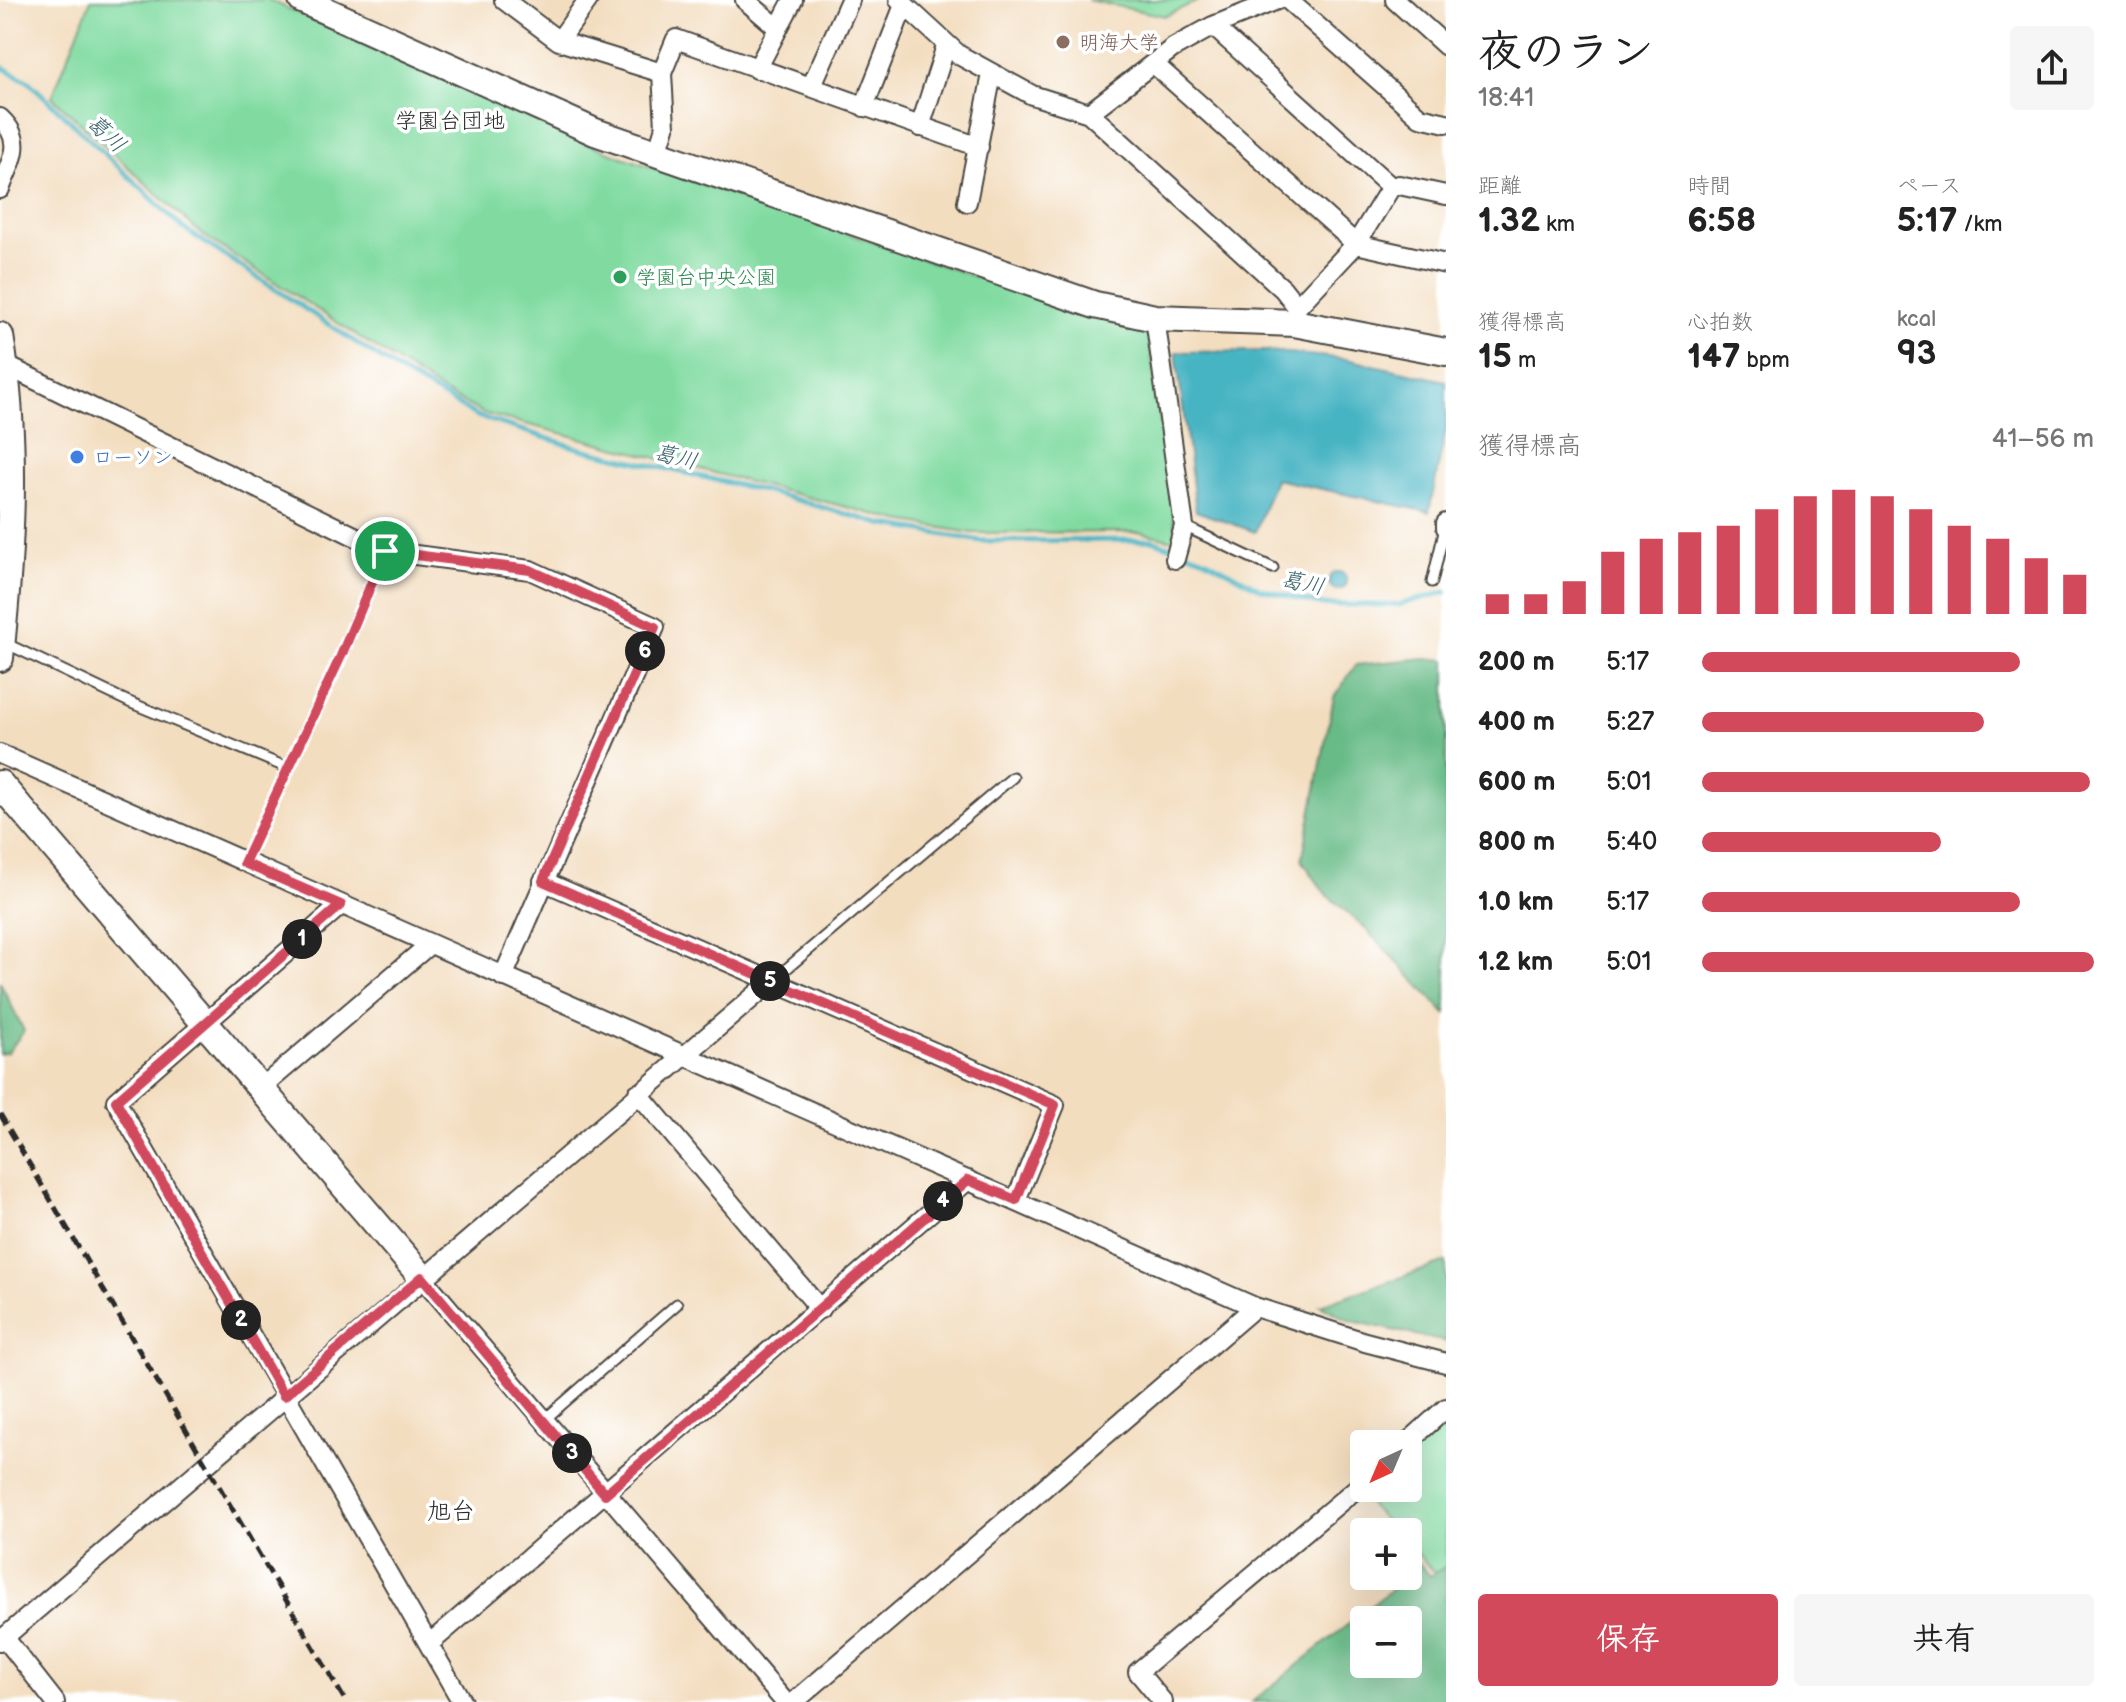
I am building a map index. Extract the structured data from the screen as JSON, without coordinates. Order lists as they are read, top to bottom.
{
  "districts": ["学園台団地", "旭台"],
  "water": ["葛川"],
  "places": ["明海大学", "学園台中央公園", "ローソン"],
  "north": "bottom left",
  "page": {
    "heading": ["夜のラン", "18:41"],
    "stats": [
      ["距離", "1.32 km"],
      ["時間", "6:58"],
      ["ペース", "5:17 /km"],
      ["獲得標高", "15 m"],
      ["心拍数", "147 bpm"],
      ["kcal", "93"]
    ],
    "chart": ["獲得標高", "41–56 m"],
    "pins": [
      "6",
      "1",
      "5",
      "4",
      "2",
      "3"
    ],
    "list": [
      {
        "name": "200 m",
        "note": "5:17"
      },
      {
        "name": "400 m",
        "note": "5:27"
      },
      {
        "name": "600 m",
        "note": "5:01"
      },
      {
        "name": "800 m",
        "note": "5:40"
      },
      {
        "name": "1.0 km",
        "note": "5:17"
      },
      {
        "name": "1.2 km",
        "note": "5:01"
      }
    ],
    "map_buttons": ["+", "−"],
    "buttons": ["保存", "共有"]
  }
}
